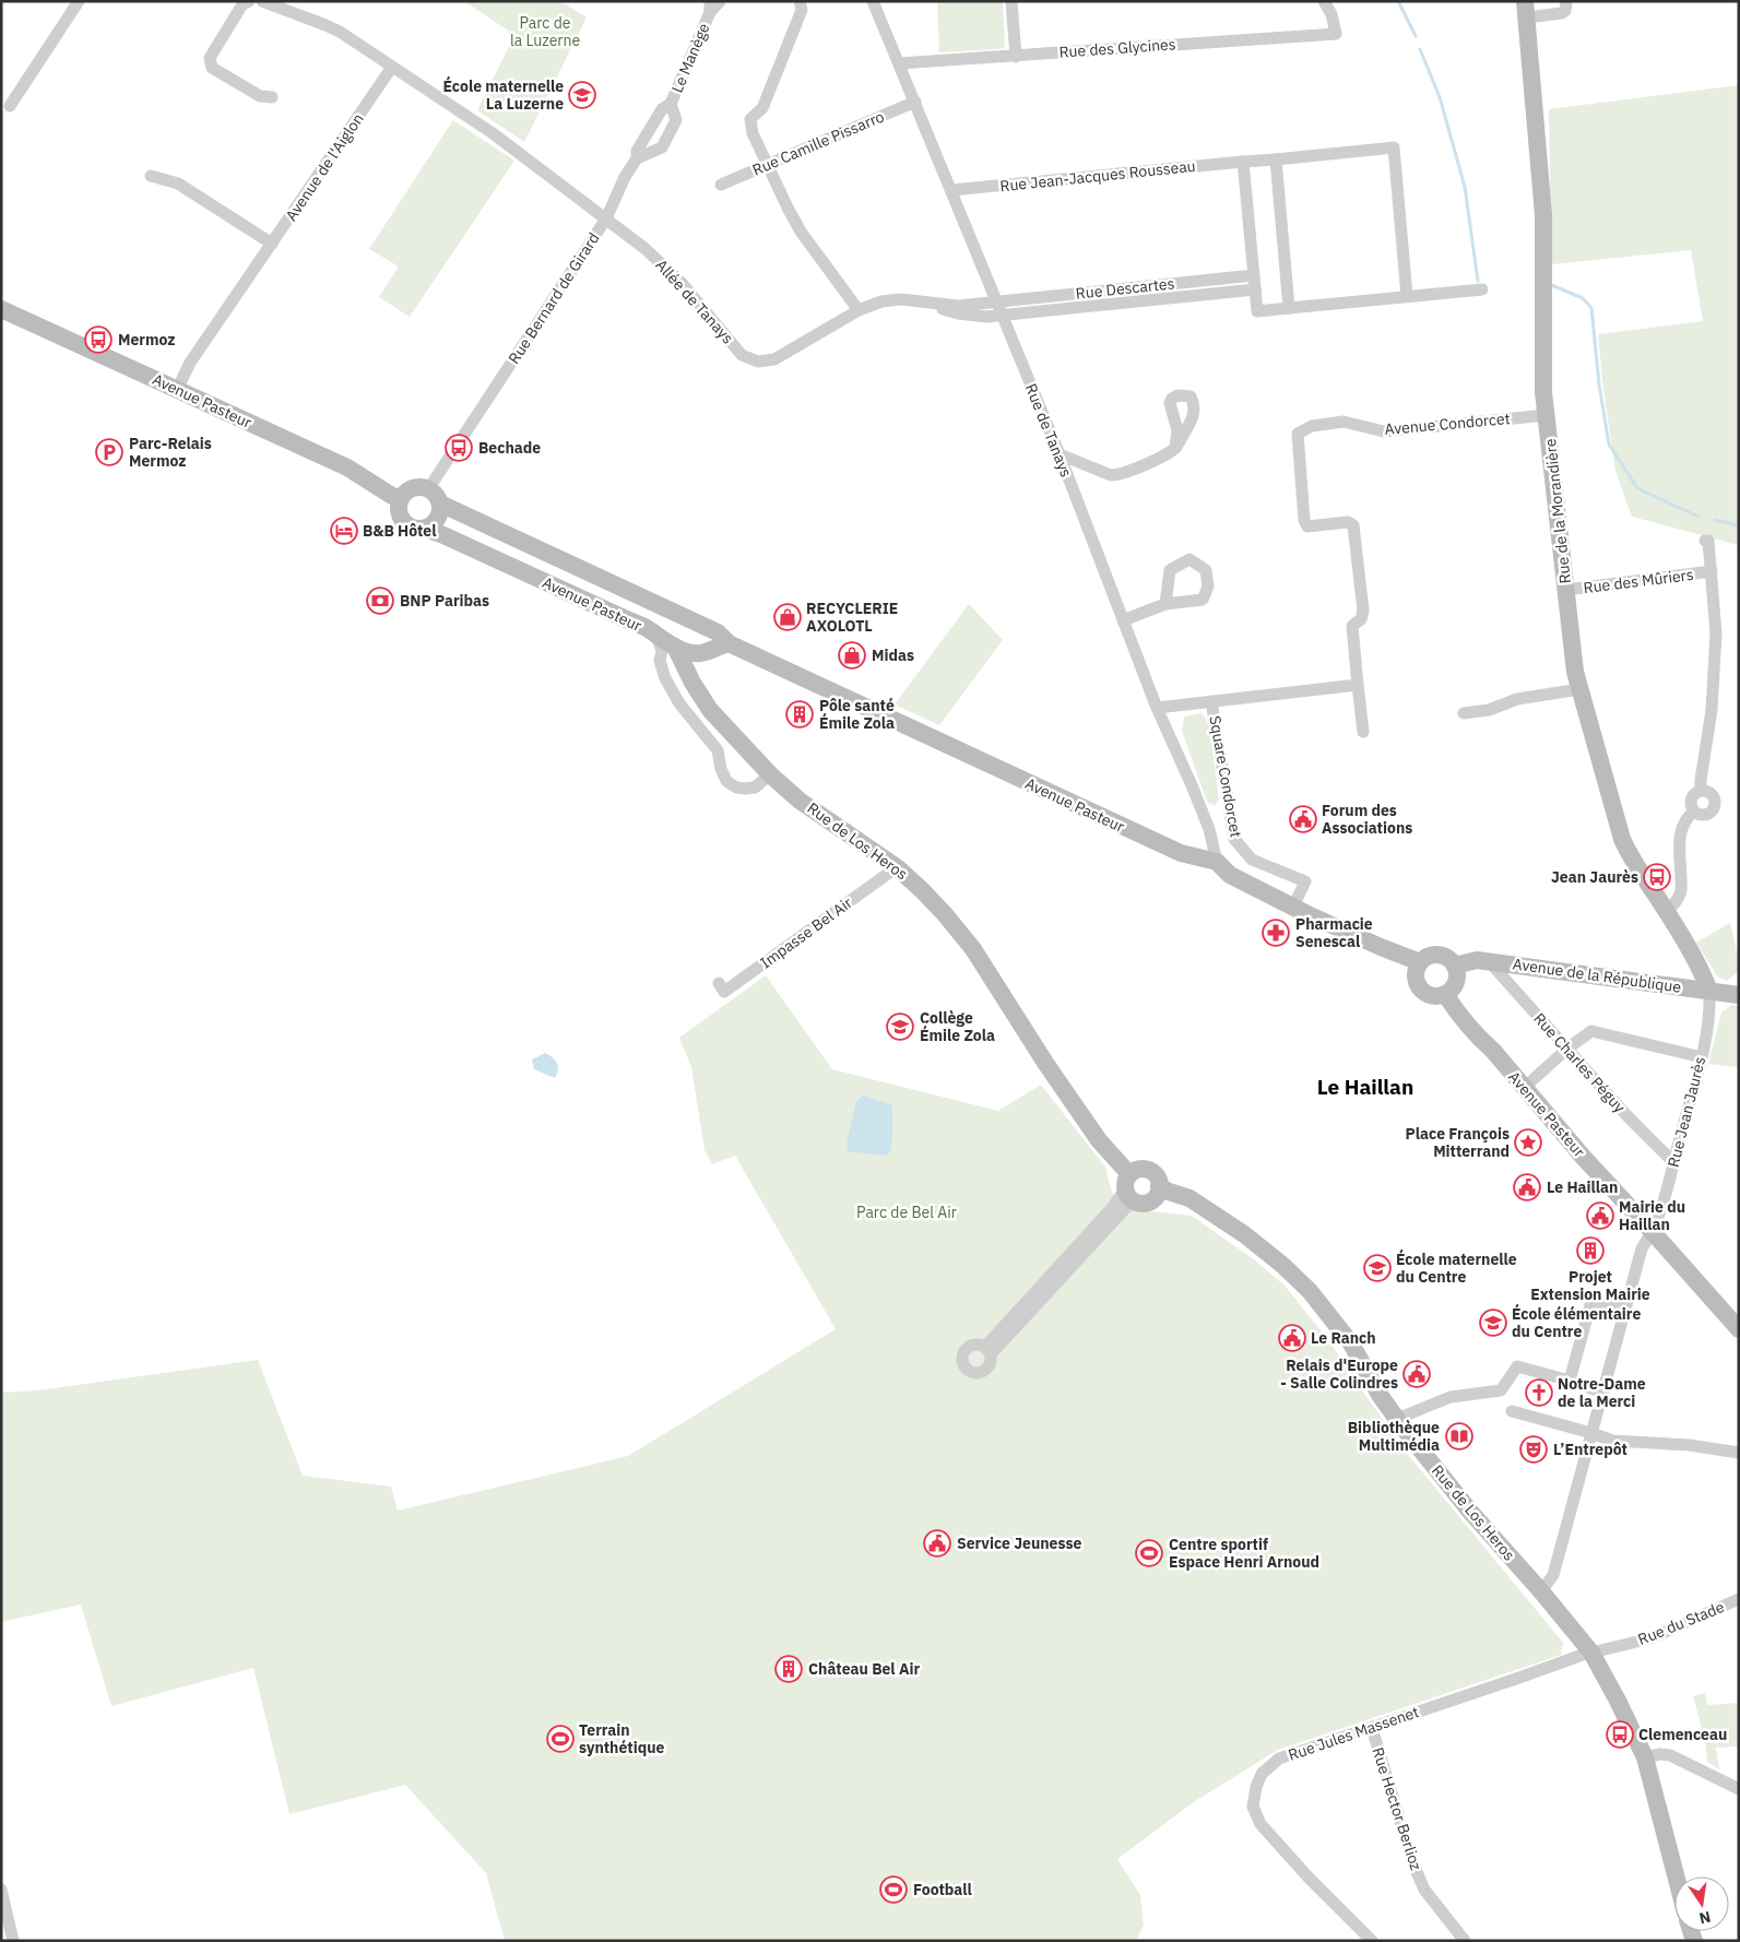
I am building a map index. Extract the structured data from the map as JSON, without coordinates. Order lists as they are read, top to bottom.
{
  "streets": {
    "street": [
      "Rue des Glycines",
      "Le Manège",
      "Rue Camille Pissarro",
      "Avenue de l'Aiglon",
      "Rue Jean-Jacques Rousseau",
      "Rue Descartes",
      "Rue Bernard de Girard",
      "Allée de Tanays",
      "Avenue Pasteur",
      "Avenue Condorcet",
      "Rue de Tanays",
      "Rue de la Morandière",
      "Rue des Mûriers",
      "Square Condorcet",
      "Rue de Los Heros",
      "Impasse Bel Air",
      "Avenue de la République",
      "Rue Charles Péguy",
      "Rue Jean Jaurès",
      "Rue du Stade",
      "Rue Jules Massenet",
      "Rue Hector Berlioz"
    ]
  },
  "crossings": [
    ["Rue des Glycines", "Rue de Tanays"],
    ["Le Manège", "Rue Bernard de Girard"],
    ["Le Manège", "Allée de Tanays"],
    ["Rue Camille Pissarro", "Rue de Tanays"],
    ["Avenue de l'Aiglon", "Rue Bernard de Girard"],
    ["Avenue de l'Aiglon", "Avenue Pasteur"],
    ["Rue Jean-Jacques Rousseau", "Rue de Tanays"],
    ["Rue Descartes", "Rue de Tanays"],
    ["Rue Bernard de Girard", "Allée de Tanays"],
    ["Rue Bernard de Girard", "Avenue Pasteur"],
    ["Avenue Pasteur", "Rue de Tanays"],
    ["Avenue Pasteur", "Square Condorcet"],
    ["Avenue Pasteur", "Rue de Los Heros"],
    ["Avenue Pasteur", "Avenue de la République"],
    ["Avenue Pasteur", "Rue Jean Jaurès"],
    ["Avenue Condorcet", "Rue de la Morandière"],
    ["Rue de la Morandière", "Rue des Mûriers"],
    ["Rue de la Morandière", "Avenue de la République"],
    ["Rue de la Morandière", "Rue Jean Jaurès"],
    ["Rue de Los Heros", "Impasse Bel Air"],
    ["Rue de Los Heros", "Rue Jean Jaurès"],
    ["Rue de Los Heros", "Rue du Stade"],
    ["Rue de Los Heros", "Rue Jules Massenet"],
    ["Avenue de la République", "Rue Charles Péguy"],
    ["Avenue de la République", "Rue Jean Jaurès"],
    ["Rue Charles Péguy", "Rue Jean Jaurès"],
    ["Rue du Stade", "Rue Jules Massenet"],
    ["Rue Jules Massenet", "Rue Hector Berlioz"]
  ],
  "districts": ["Le Haillan"],
  "parks": ["Parc de la Luzerne", "Parc de Bel Air"],
  "places": {
    "school or university": [
      "École maternelle La Luzerne",
      "Collège Émile Zola",
      "École maternelle du Centre",
      "École élémentaire du Centre"
    ],
    "bus stop": [
      "Mermoz",
      "Bechade",
      "Jean Jaurès",
      "Clemenceau"
    ],
    "parking": ["Parc-Relais Mermoz"],
    "hotel": ["B&B Hôtel"],
    "bank": ["BNP Paribas"],
    "shop": ["RECYCLERIE AXOLOTL", "Midas"],
    "building": ["Pôle santé Émile Zola", "Projet Extension Mairie", "Château Bel Air"],
    "public building": [
      "Forum des Associations",
      "Le Haillan",
      "Mairie du Haillan",
      "Le Ranch",
      "Relais d'Europe - Salle Colindres",
      "Service Jeunesse"
    ],
    "pharmacy": ["Pharmacie Senescal"],
    "place": ["Place François Mitterrand"],
    "church": ["Notre-Dame de la Merci"],
    "library": ["Bibliothèque Multimédia"],
    "theatre": ["L’Entrepôt"],
    "sports": ["Centre sportif Espace Henri Arnoud", "Terrain synthétique", "Football"]
  },
  "north": "bottom"
}
